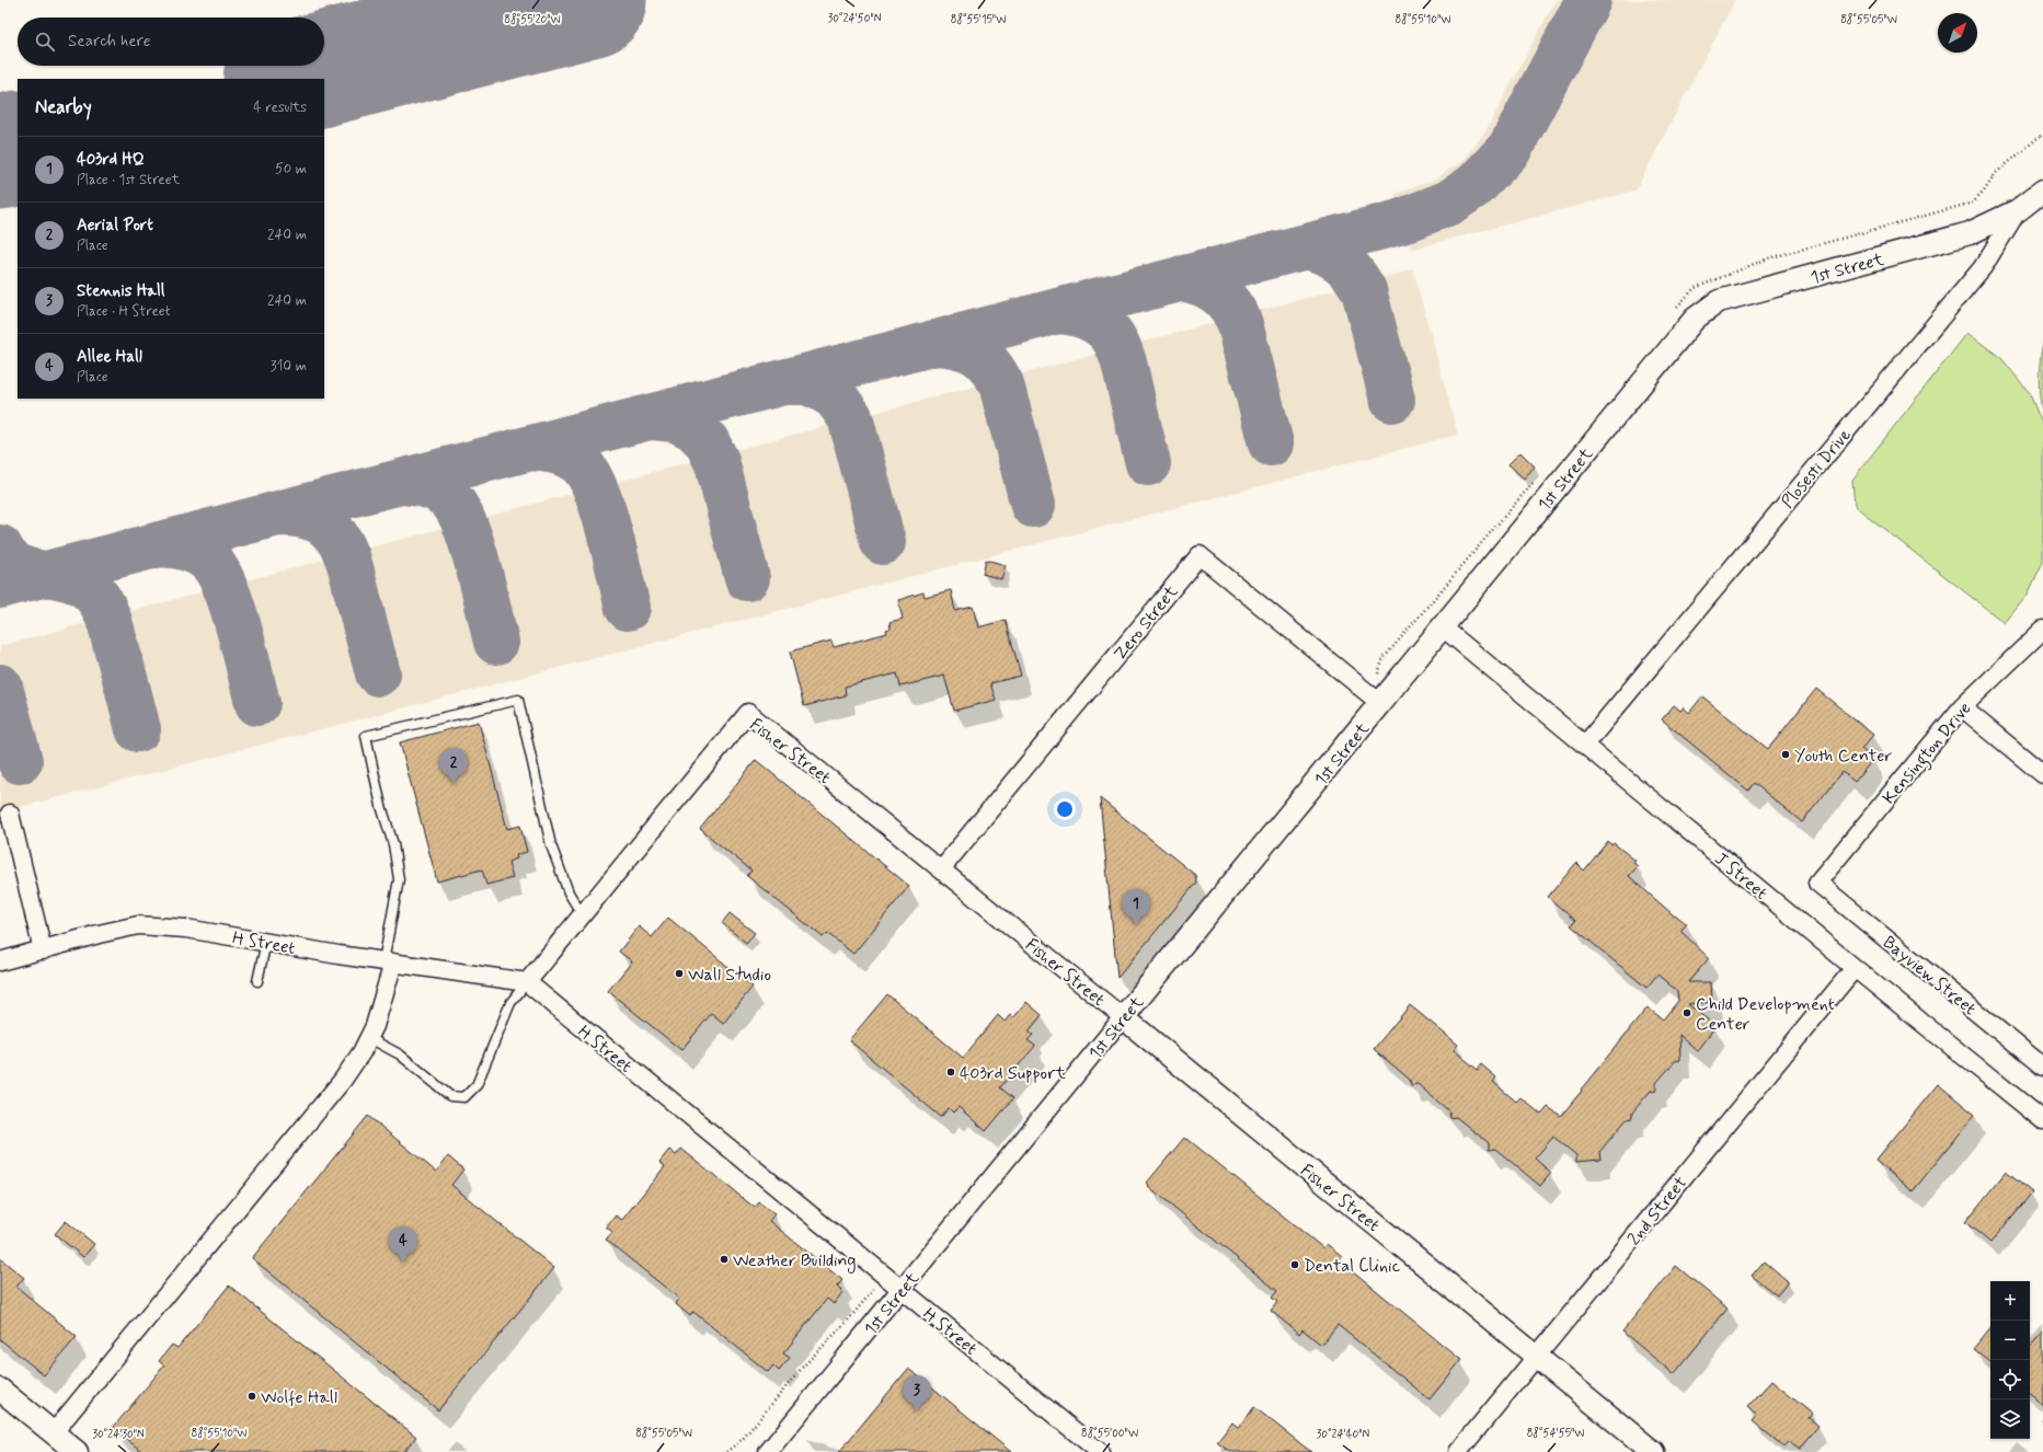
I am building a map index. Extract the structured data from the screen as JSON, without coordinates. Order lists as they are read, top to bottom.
{
  "streets": {
    "street": [
      "1st Street",
      "Plosesti Drive",
      "Zero Street",
      "Fisher Street",
      "Kensington Drive",
      "J Street",
      "H Street",
      "Bayview Street",
      "2nd Street"
    ]
  },
  "crossings": [
    ["1st Street", "Plosesti Drive"],
    ["1st Street", "Zero Street"],
    ["1st Street", "Fisher Street"],
    ["1st Street", "J Street"],
    ["1st Street", "H Street"],
    ["Plosesti Drive", "J Street"],
    ["Zero Street", "Fisher Street"],
    ["Fisher Street", "H Street"],
    ["Fisher Street", "2nd Street"],
    ["Kensington Drive", "Bayview Street"],
    ["J Street", "2nd Street"]
  ],
  "places": [
    "Youth Center",
    "Wall Studio",
    "Child Development Center",
    "403rd Support",
    "Weather Building",
    "Dental Clinic",
    "Wolfe Hall"
  ],
  "north": "top right",
  "page": {
    "search": "Search here",
    "heading": ["Nearby", "4 results"],
    "list": [
      {
        "mark": "1",
        "name": "403rd HQ",
        "note": "Place · 1st Street",
        "value": "50 m"
      },
      {
        "mark": "2",
        "name": "Aerial Port",
        "note": "Place",
        "value": "240 m"
      },
      {
        "mark": "3",
        "name": "Stennis Hall",
        "note": "Place · H Street",
        "value": "240 m"
      },
      {
        "mark": "4",
        "name": "Allee Hall",
        "note": "Place",
        "value": "310 m"
      }
    ],
    "pins": [
      "2",
      "1",
      "4",
      "3"
    ],
    "map_buttons": ["+", "−"]
  },
  "coordinates": [
    "30°24'50\"N",
    "88°55'20\"W",
    "88°55'15\"W",
    "88°55'10\"W",
    "88°55'05\"W",
    "88°55'00\"W",
    "88°54'55\"W",
    "30°24'30\"N",
    "30°24'40\"N"
  ]
}
